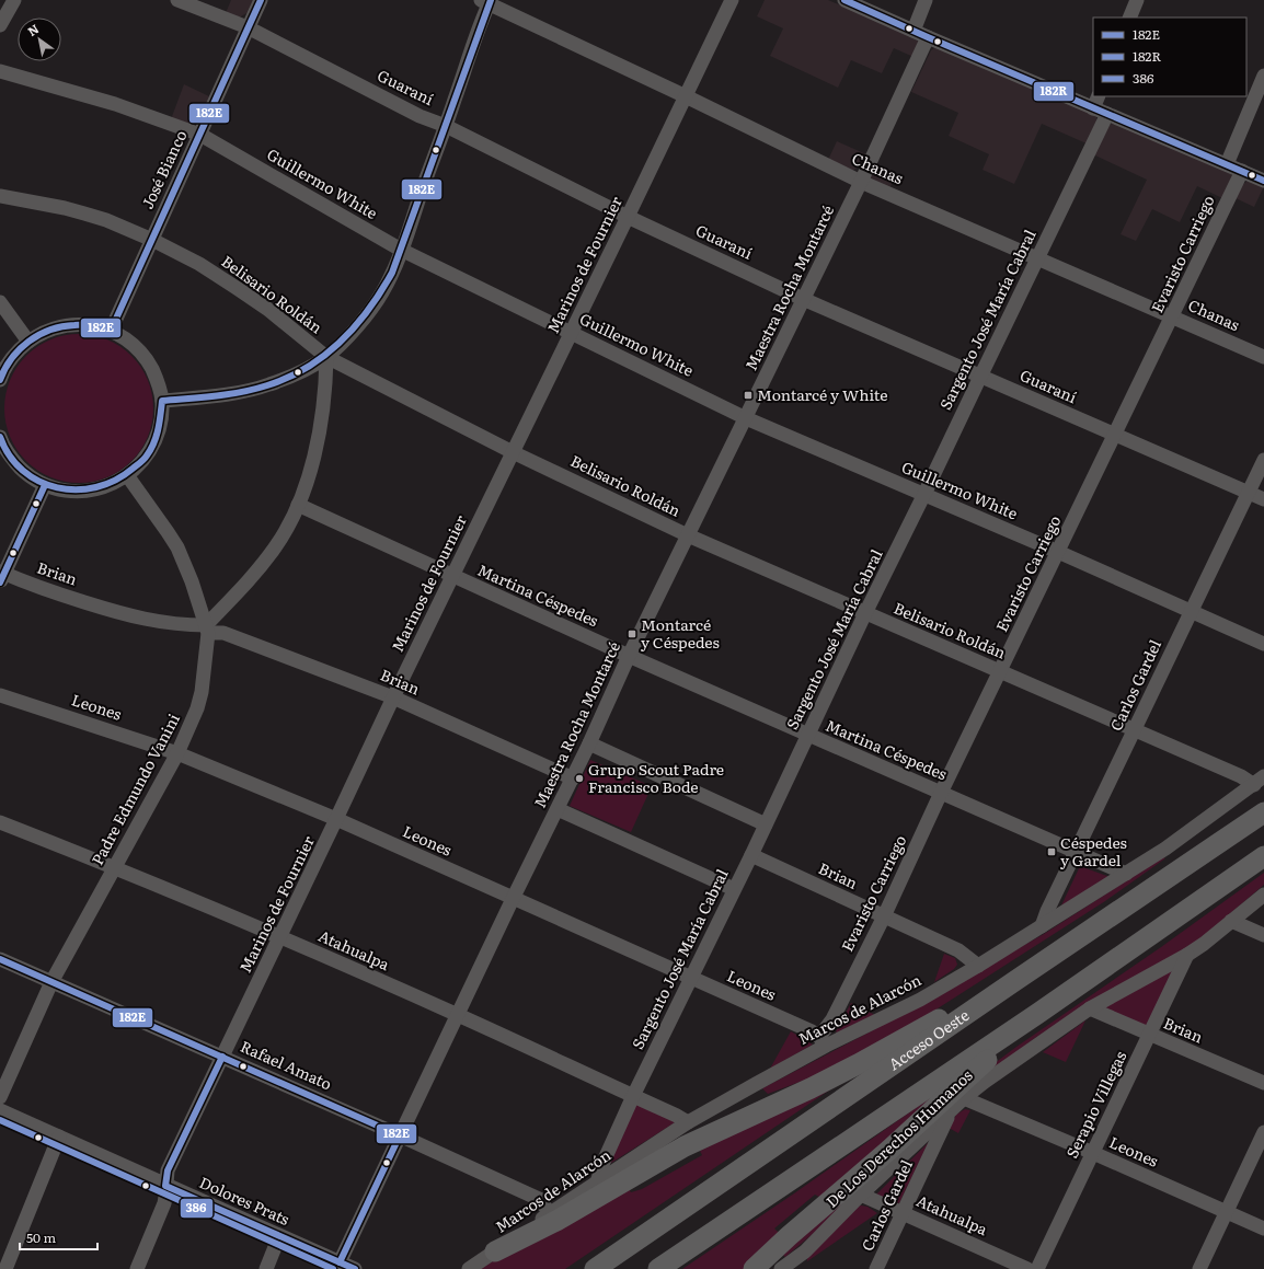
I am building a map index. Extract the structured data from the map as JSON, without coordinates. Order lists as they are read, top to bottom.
{
  "streets": {
    "highway": ["Acceso Oeste"],
    "street": [
      "Guaraní",
      "Chanas",
      "José Bianco",
      "Guillermo White",
      "Evaristo Carriego",
      "Marinos de Fournier",
      "Maestra Rocha Montarcé",
      "Belisario Roldán",
      "Sargento José María Cabral",
      "Brian",
      "Martina Céspedes",
      "Carlos Gardel",
      "Leones",
      "Padre Edmundo Vanini",
      "Atahualpa",
      "Marcos de Alarcón",
      "Rafael Amato",
      "Serapio Villegas",
      "De Los Derechos Humanos",
      "Dolores Prats"
    ]
  },
  "crossings": [
    ["Guaraní", "José Bianco"],
    ["Guaraní", "Evaristo Carriego"],
    ["Guaraní", "Marinos de Fournier"],
    ["Guaraní", "Maestra Rocha Montarcé"],
    ["Guaraní", "Sargento José María Cabral"],
    ["Guaraní", "Carlos Gardel"],
    ["Chanas", "Evaristo Carriego"],
    ["Chanas", "Marinos de Fournier"],
    ["Chanas", "Maestra Rocha Montarcé"],
    ["Chanas", "Sargento José María Cabral"],
    ["José Bianco", "Guillermo White"],
    ["José Bianco", "Belisario Roldán"],
    ["Guillermo White", "Evaristo Carriego"],
    ["Guillermo White", "Marinos de Fournier"],
    ["Guillermo White", "Maestra Rocha Montarcé"],
    ["Guillermo White", "Sargento José María Cabral"],
    ["Guillermo White", "Carlos Gardel"],
    ["Evaristo Carriego", "Belisario Roldán"],
    ["Evaristo Carriego", "Brian"],
    ["Evaristo Carriego", "Martina Céspedes"],
    ["Evaristo Carriego", "Leones"],
    ["Evaristo Carriego", "Marcos de Alarcón"],
    ["Marinos de Fournier", "Belisario Roldán"],
    ["Marinos de Fournier", "Brian"],
    ["Marinos de Fournier", "Martina Céspedes"],
    ["Marinos de Fournier", "Leones"],
    ["Marinos de Fournier", "Atahualpa"],
    ["Marinos de Fournier", "Rafael Amato"],
    ["Marinos de Fournier", "Dolores Prats"],
    ["Maestra Rocha Montarcé", "Belisario Roldán"],
    ["Maestra Rocha Montarcé", "Brian"],
    ["Maestra Rocha Montarcé", "Martina Céspedes"],
    ["Maestra Rocha Montarcé", "Leones"],
    ["Maestra Rocha Montarcé", "Atahualpa"],
    ["Maestra Rocha Montarcé", "Rafael Amato"],
    ["Maestra Rocha Montarcé", "Dolores Prats"],
    ["Belisario Roldán", "Sargento José María Cabral"],
    ["Belisario Roldán", "Carlos Gardel"],
    ["Belisario Roldán", "Marcos de Alarcón"],
    ["Sargento José María Cabral", "Brian"],
    ["Sargento José María Cabral", "Martina Céspedes"],
    ["Sargento José María Cabral", "Leones"],
    ["Sargento José María Cabral", "Atahualpa"],
    ["Sargento José María Cabral", "Marcos de Alarcón"],
    ["Brian", "Padre Edmundo Vanini"],
    ["Brian", "Marcos de Alarcón"],
    ["Brian", "Serapio Villegas"],
    ["Brian", "De Los Derechos Humanos"],
    ["Martina Céspedes", "Carlos Gardel"],
    ["Martina Céspedes", "Marcos de Alarcón"],
    ["Carlos Gardel", "Atahualpa"],
    ["Carlos Gardel", "Marcos de Alarcón"],
    ["Carlos Gardel", "De Los Derechos Humanos"],
    ["Leones", "Padre Edmundo Vanini"],
    ["Leones", "Marcos de Alarcón"],
    ["Leones", "Serapio Villegas"],
    ["Leones", "De Los Derechos Humanos"],
    ["Padre Edmundo Vanini", "Atahualpa"],
    ["Padre Edmundo Vanini", "Rafael Amato"],
    ["Atahualpa", "Marcos de Alarcón"],
    ["Atahualpa", "De Los Derechos Humanos"],
    ["Marcos de Alarcón", "Rafael Amato"],
    ["Serapio Villegas", "De Los Derechos Humanos"]
  ],
  "places": {
    "transit": ["Montarcé y White", "Montarcé y Céspedes", "Céspedes y Gardel"],
    "other": ["Grupo Scout Padre Francisco Bode"]
  },
  "lines": ["transit line 182E", "transit line 182R", "transit line 386"],
  "legend": ["182E", "182R", "386"],
  "scale_bar": "50 m",
  "north": "top left"
}
